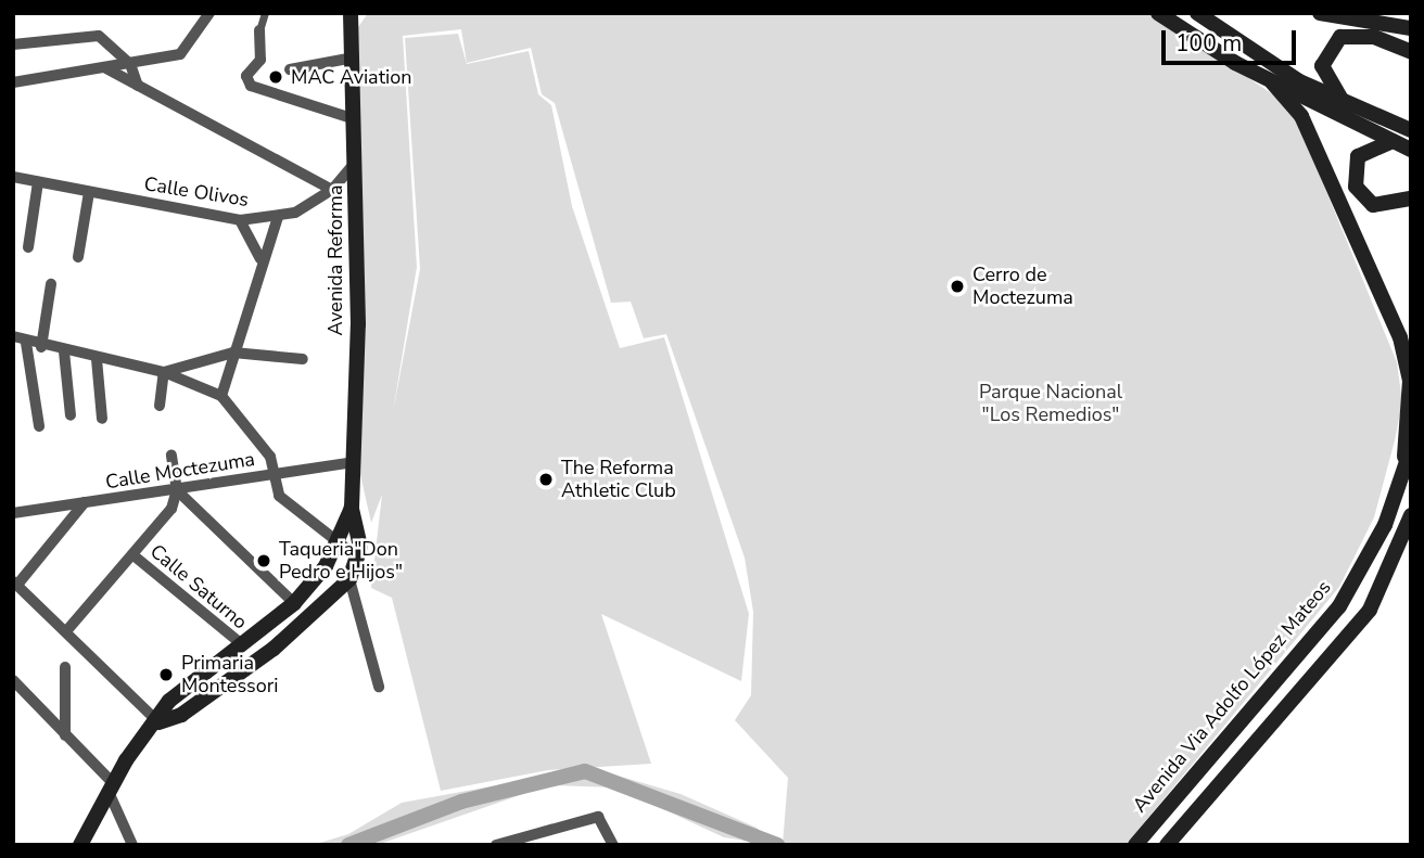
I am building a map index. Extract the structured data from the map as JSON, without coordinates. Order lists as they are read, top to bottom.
{
  "streets": {
    "main road": ["Avenida Reforma", "Avenida Via Adolfo López Mateos"],
    "street": ["Calle Olivos", "Calle Moctezuma", "Calle Saturno"]
  },
  "crossings": [
    ["Calle Olivos", "Avenida Reforma"],
    ["Avenida Reforma", "Calle Moctezuma"],
    ["Avenida Reforma", "Calle Saturno"]
  ],
  "parks": ["Parque Nacional \"Los Remedios\""],
  "places": [
    "MAC Aviation",
    "Cerro de Moctezuma",
    "The Reforma Athletic Club",
    "Taqueria\"Don Pedro e Hijos\"",
    "Primaria Montessori"
  ],
  "scale_bar": "100 m"
}
